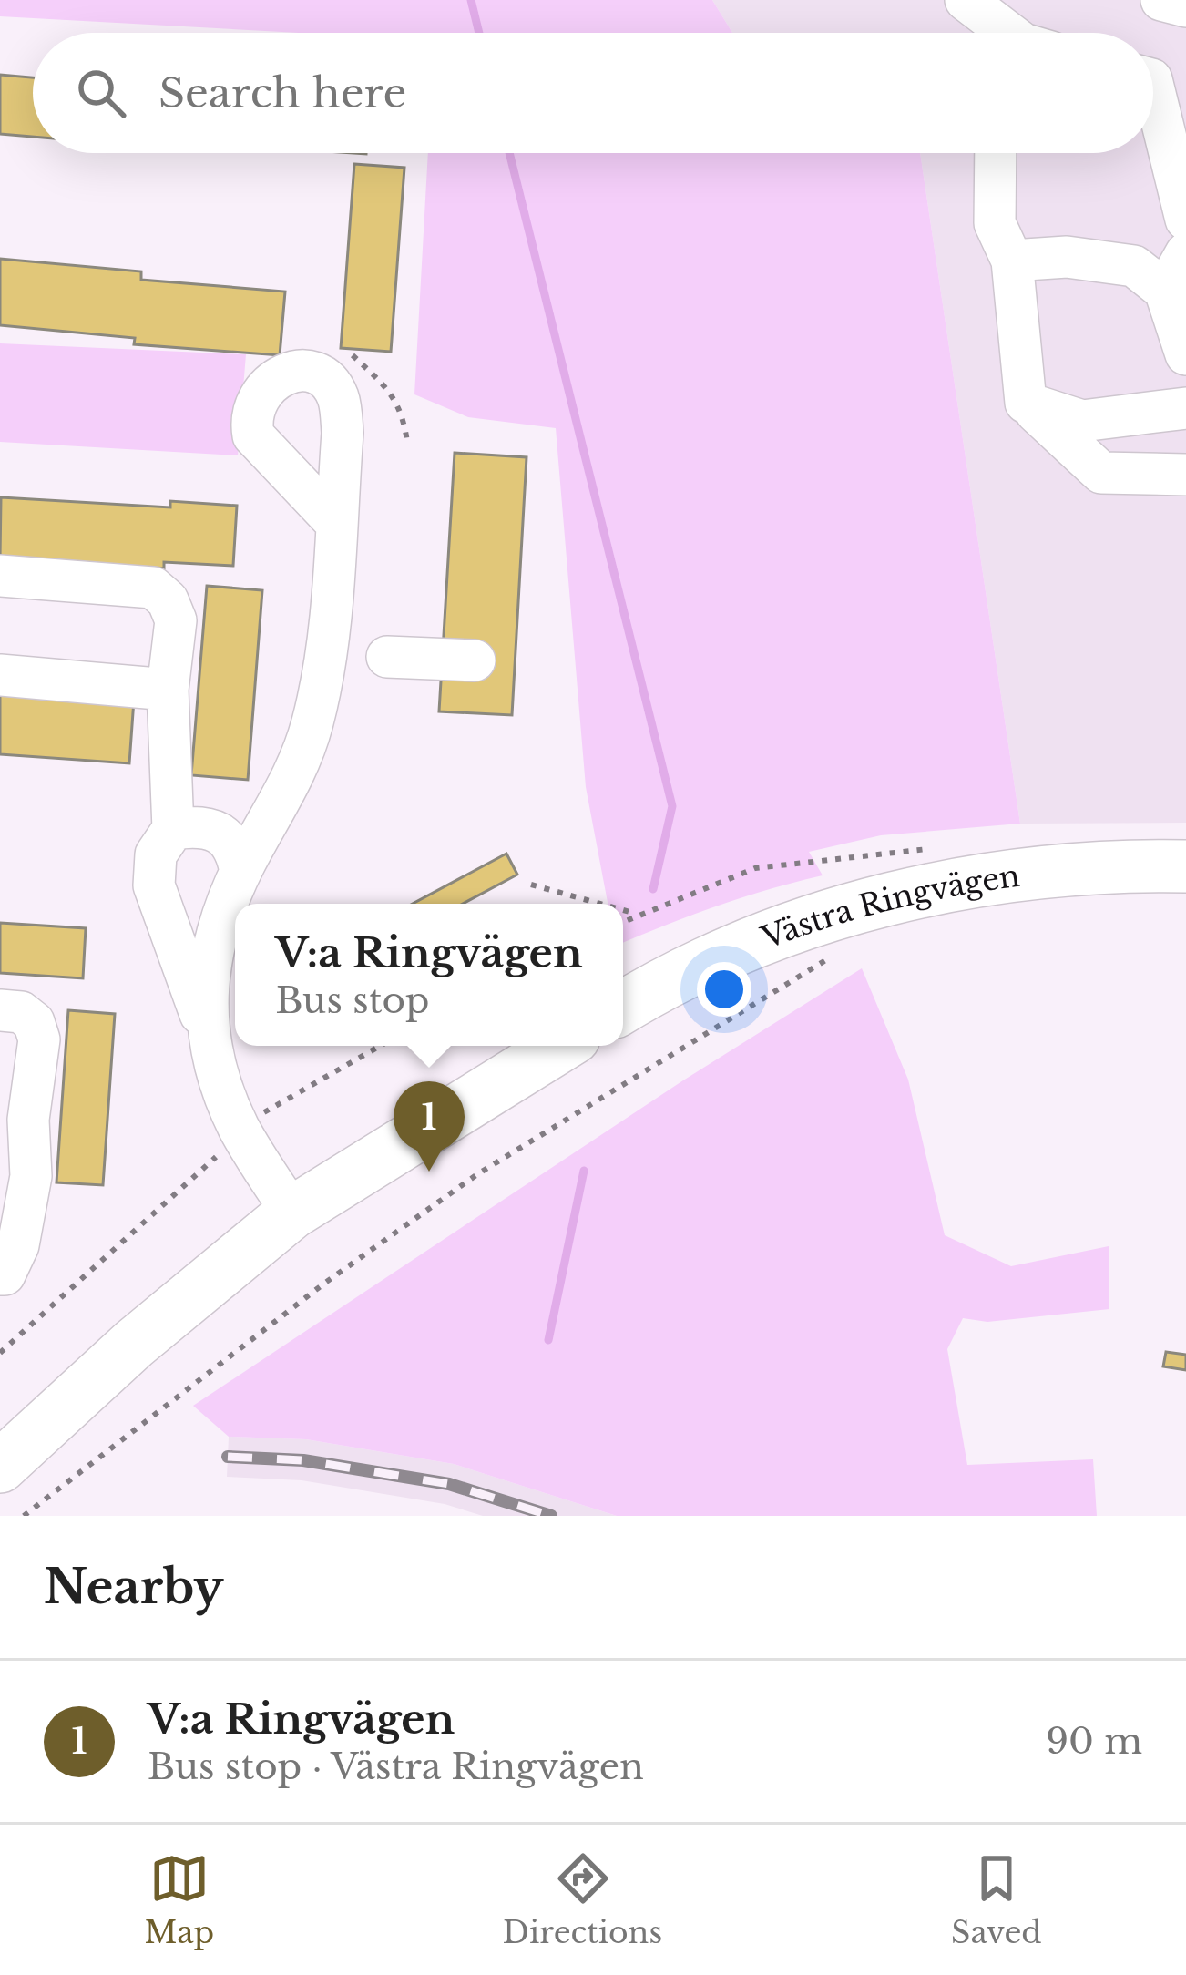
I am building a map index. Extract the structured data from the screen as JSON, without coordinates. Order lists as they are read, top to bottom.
{
  "streets": {
    "main road": ["Västra Ringvägen"]
  },
  "page": {
    "search": "Search here",
    "popup": ["V:a Ringvägen", "Bus stop"],
    "pins": "1",
    "heading": "Nearby",
    "list": [
      {
        "mark": "1",
        "name": "V:a Ringvägen",
        "note": "Bus stop · Västra Ringvägen",
        "value": "90 m"
      }
    ],
    "nav": ["Map", "Directions", "Saved"]
  }
}
